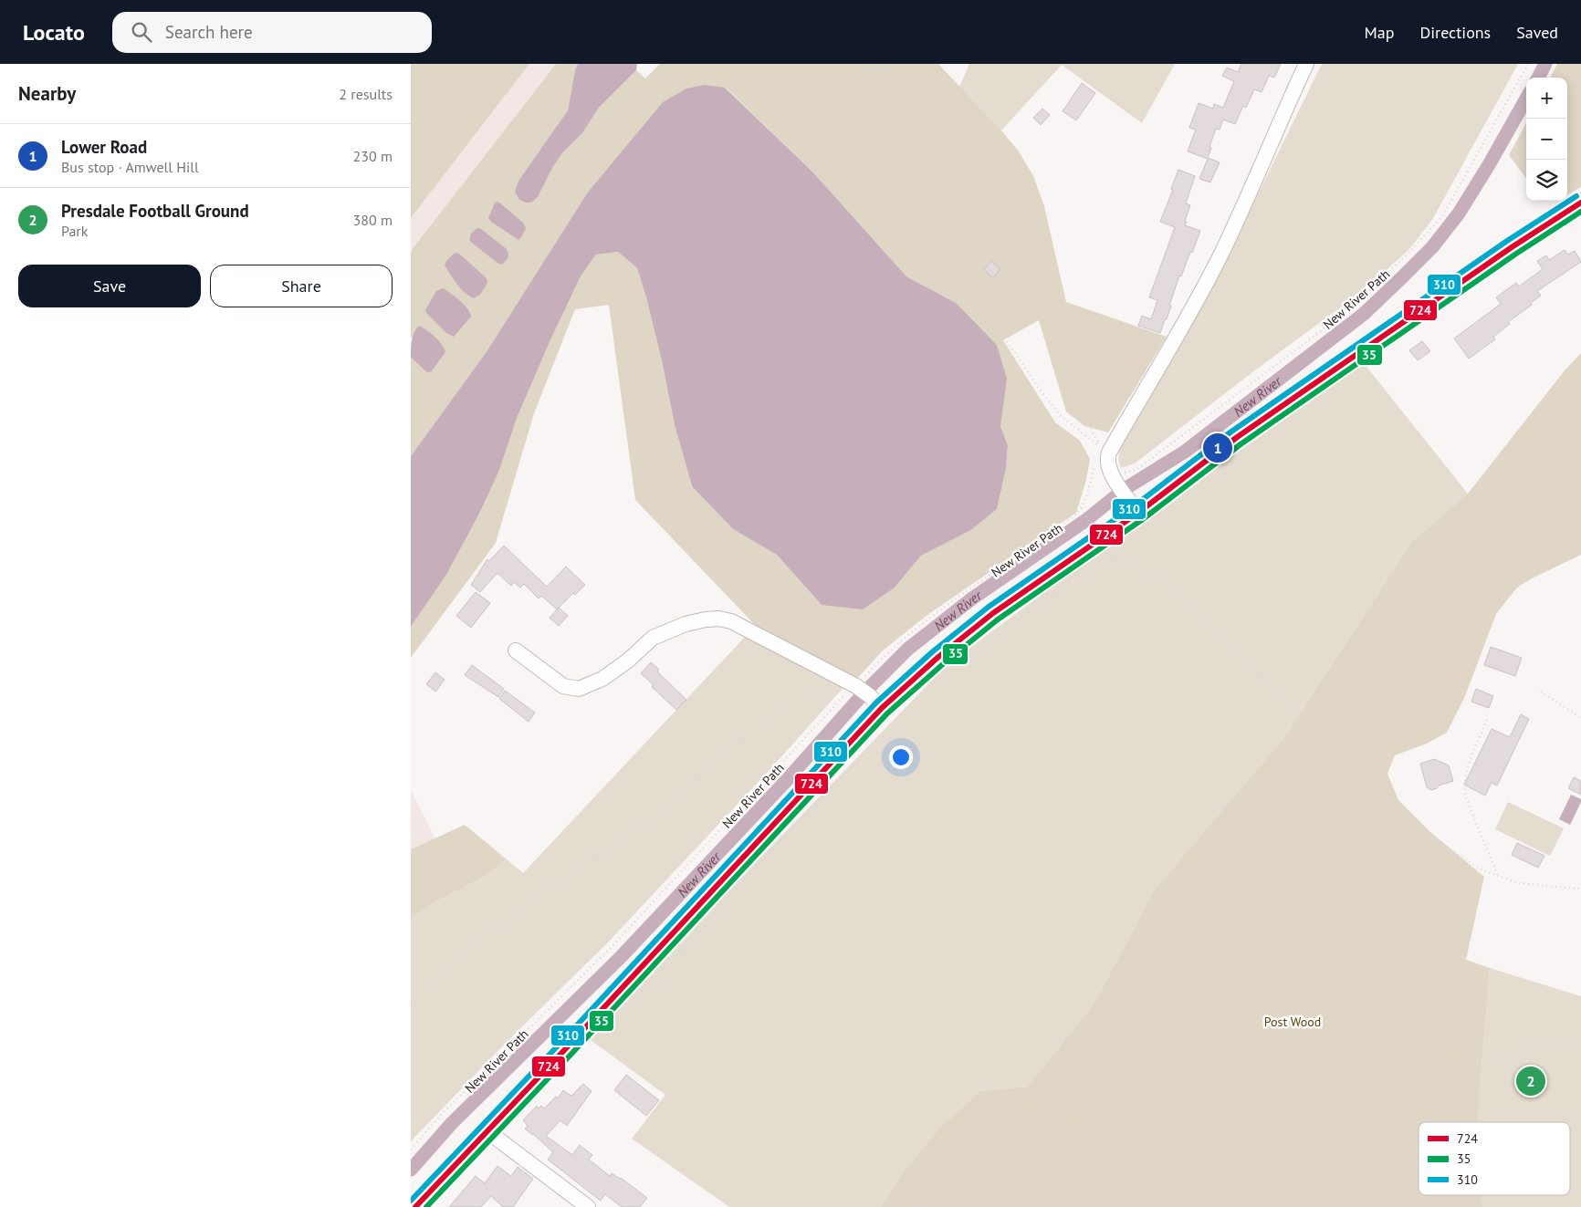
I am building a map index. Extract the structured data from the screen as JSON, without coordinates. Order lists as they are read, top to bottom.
{
  "streets": {
    "path": ["New River Path"]
  },
  "water": ["New River"],
  "parks": ["Post Wood"],
  "lines": ["transit line 310", "transit line 724", "transit line 35"],
  "legend": ["724", "35", "310"],
  "page": {
    "header": "Locato",
    "search": "Search here",
    "nav": ["Map", "Directions", "Saved"],
    "heading": ["Nearby", "2 results"],
    "map_buttons": ["+", "−"],
    "list": [
      {
        "mark": "1",
        "name": "Lower Road",
        "note": "Bus stop · Amwell Hill",
        "value": "230 m"
      },
      {
        "mark": "2",
        "name": "Presdale Football Ground",
        "note": "Park",
        "value": "380 m"
      }
    ],
    "buttons": ["Save", "Share"],
    "pins": ["1", "2"]
  }
}
